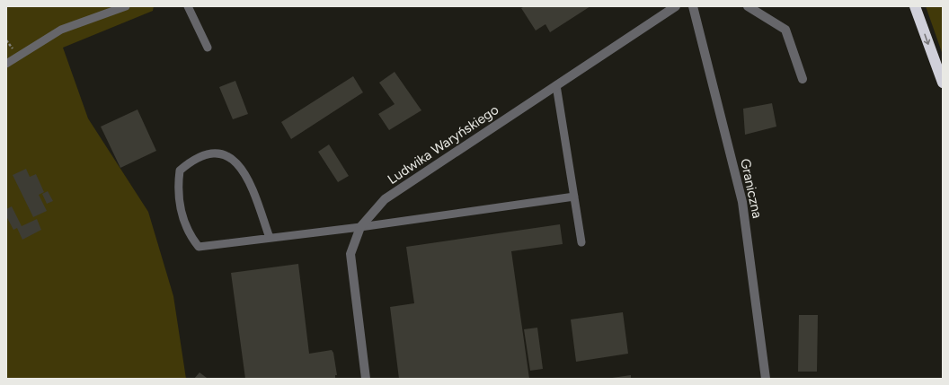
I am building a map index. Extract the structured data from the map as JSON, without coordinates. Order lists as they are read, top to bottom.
{
  "streets": {
    "street": ["Ludwika Waryńskiego", "Graniczna"]
  }
}
